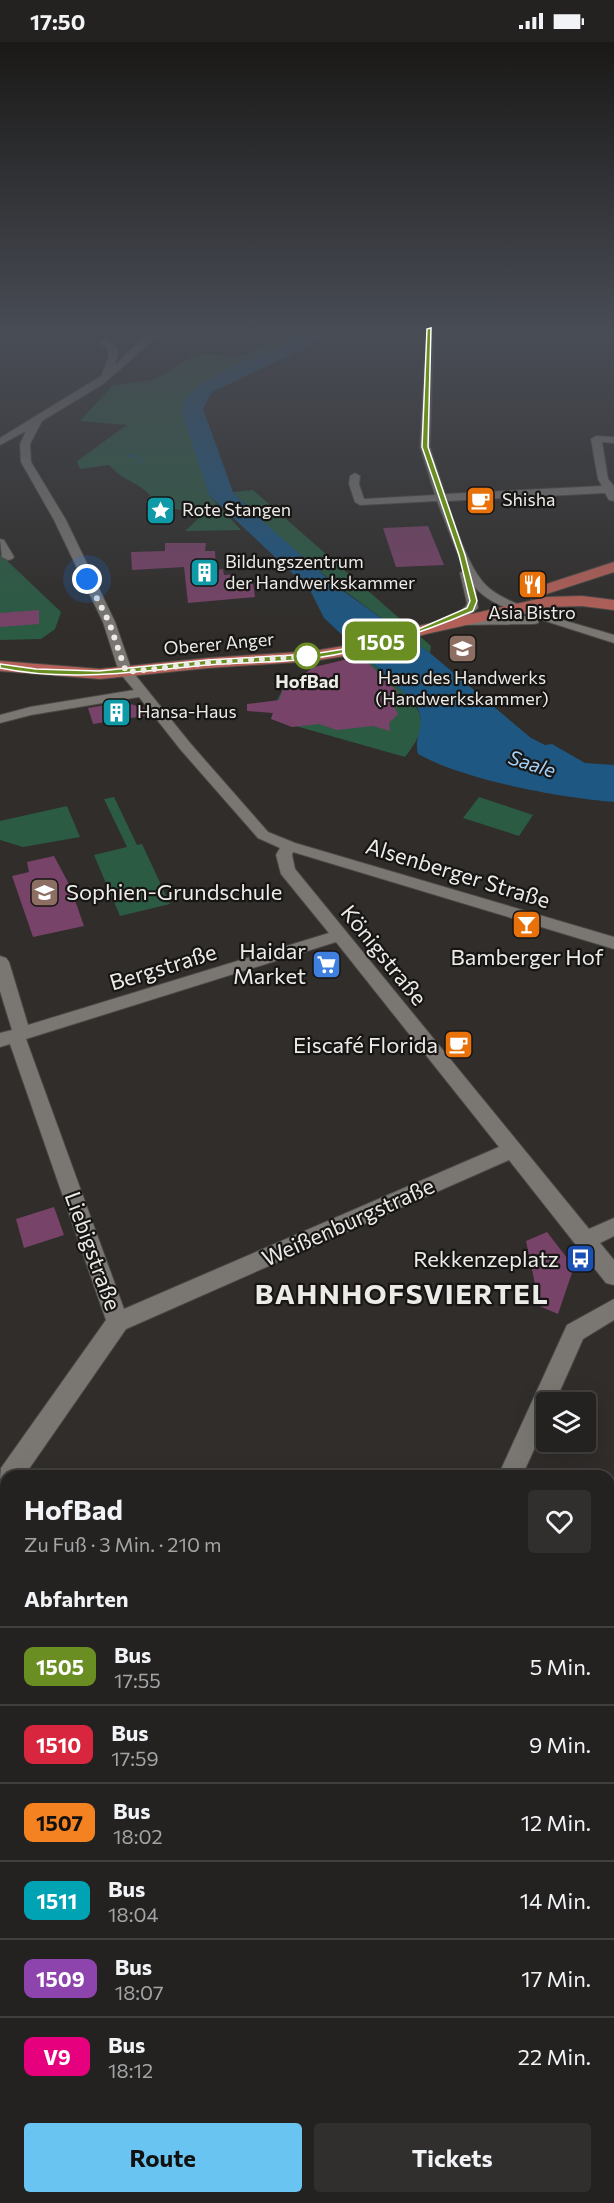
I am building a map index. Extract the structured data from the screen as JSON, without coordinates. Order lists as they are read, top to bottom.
{
  "streets": {
    "main road": ["Oberer Anger"],
    "street": [
      "Alsenberger Straße",
      "Königstraße",
      "Bergstraße",
      "Weißenburgstraße",
      "Liebigstraße"
    ]
  },
  "crossings": [
    ["Alsenberger Straße", "Königstraße"],
    ["Königstraße", "Bergstraße"],
    ["Königstraße", "Weißenburgstraße"],
    ["Bergstraße", "Liebigstraße"],
    ["Weißenburgstraße", "Liebigstraße"]
  ],
  "districts": ["BAHNHOFSVIERTEL"],
  "water": ["Saale"],
  "places": {
    "cafe": ["Shisha", "Eiscafé Florida"],
    "place": ["Rote Stangen"],
    "building": ["Bildungszentrum der Handwerkskammer", "Hansa-Haus"],
    "restaurant": ["Asia Bistro"],
    "school or university": ["Haus des Handwerks (Handwerkskammer)", "Sophien-Grundschule"],
    "other": ["HofBad"],
    "bar": ["Bamberger Hof"],
    "supermarket": ["Haidar Market"],
    "bus stop": ["Rekkenzeplatz"]
  },
  "lines": ["bus line 1505"],
  "page": {
    "status": "17:50",
    "on_map": "1505",
    "heading": [
      ["HofBad", "Zu Fuß · 3 Min. · 210 m"],
      "Abfahrten"
    ],
    "list": [
      {
        "mark": "1505",
        "name": "Bus",
        "note": "17:55",
        "value": "5 Min."
      },
      {
        "mark": "1510",
        "name": "Bus",
        "note": "17:59",
        "value": "9 Min."
      },
      {
        "mark": "1507",
        "name": "Bus",
        "note": "18:02",
        "value": "12 Min."
      },
      {
        "mark": "1511",
        "name": "Bus",
        "note": "18:04",
        "value": "14 Min."
      },
      {
        "mark": "1509",
        "name": "Bus",
        "note": "18:07",
        "value": "17 Min."
      },
      {
        "mark": "V9",
        "name": "Bus",
        "note": "18:12",
        "value": "22 Min."
      }
    ],
    "buttons": ["Route", "Tickets"]
  }
}
